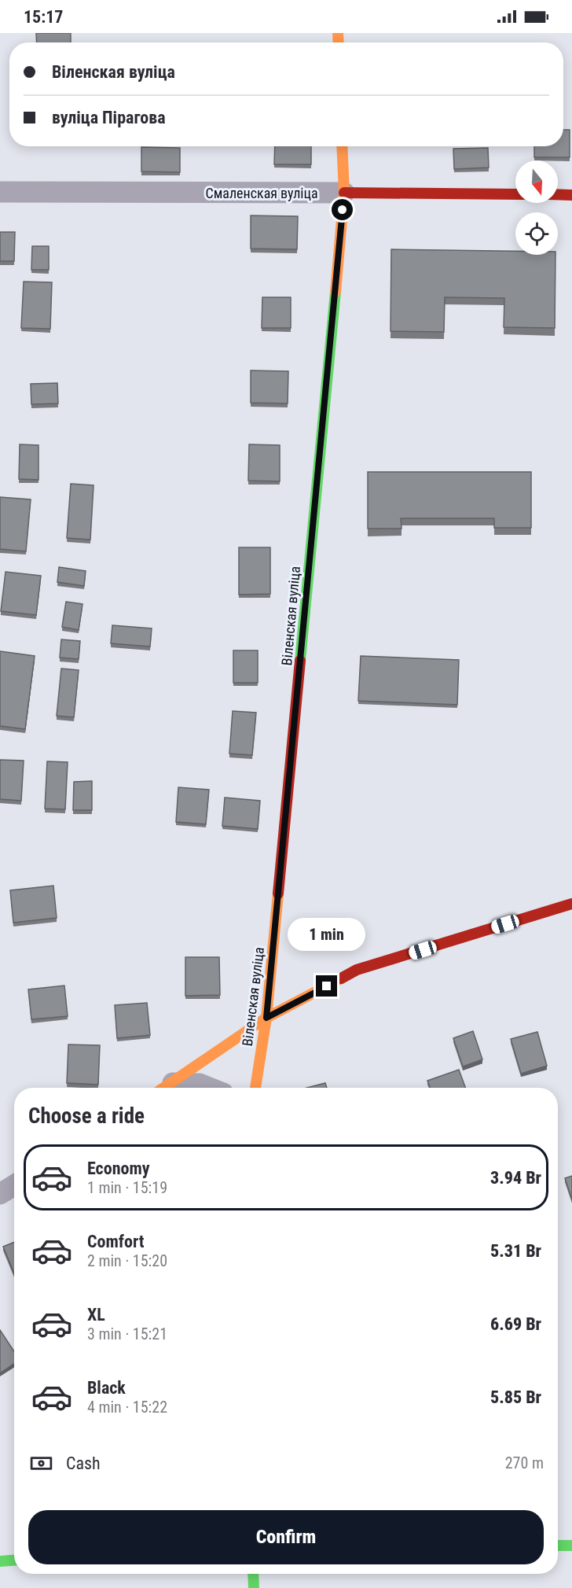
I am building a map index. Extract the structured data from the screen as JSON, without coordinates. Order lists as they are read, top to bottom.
{
  "streets": {
    "street": ["Смаленская вуліца", "Віленская вуліца"]
  },
  "crossings": [
    ["Смаленская вуліца", "Віленская вуліца"]
  ],
  "north": "bottom",
  "page": {
    "status": "15:17",
    "banner": ["Віленская вуліца", "вуліца Пірагова"],
    "bubble": "1 min",
    "heading": "Choose a ride",
    "list": [
      {
        "name": "Economy",
        "note": "1 min · 15:19",
        "value": "3.94 Br"
      },
      {
        "name": "Comfort",
        "note": "2 min · 15:20",
        "value": "5.31 Br"
      },
      {
        "name": "XL",
        "note": "3 min · 15:21",
        "value": "6.69 Br"
      },
      {
        "name": "Black",
        "note": "4 min · 15:22",
        "value": "5.85 Br"
      }
    ],
    "pay": ["Cash", "270 m"],
    "buttons": "Confirm"
  }
}
